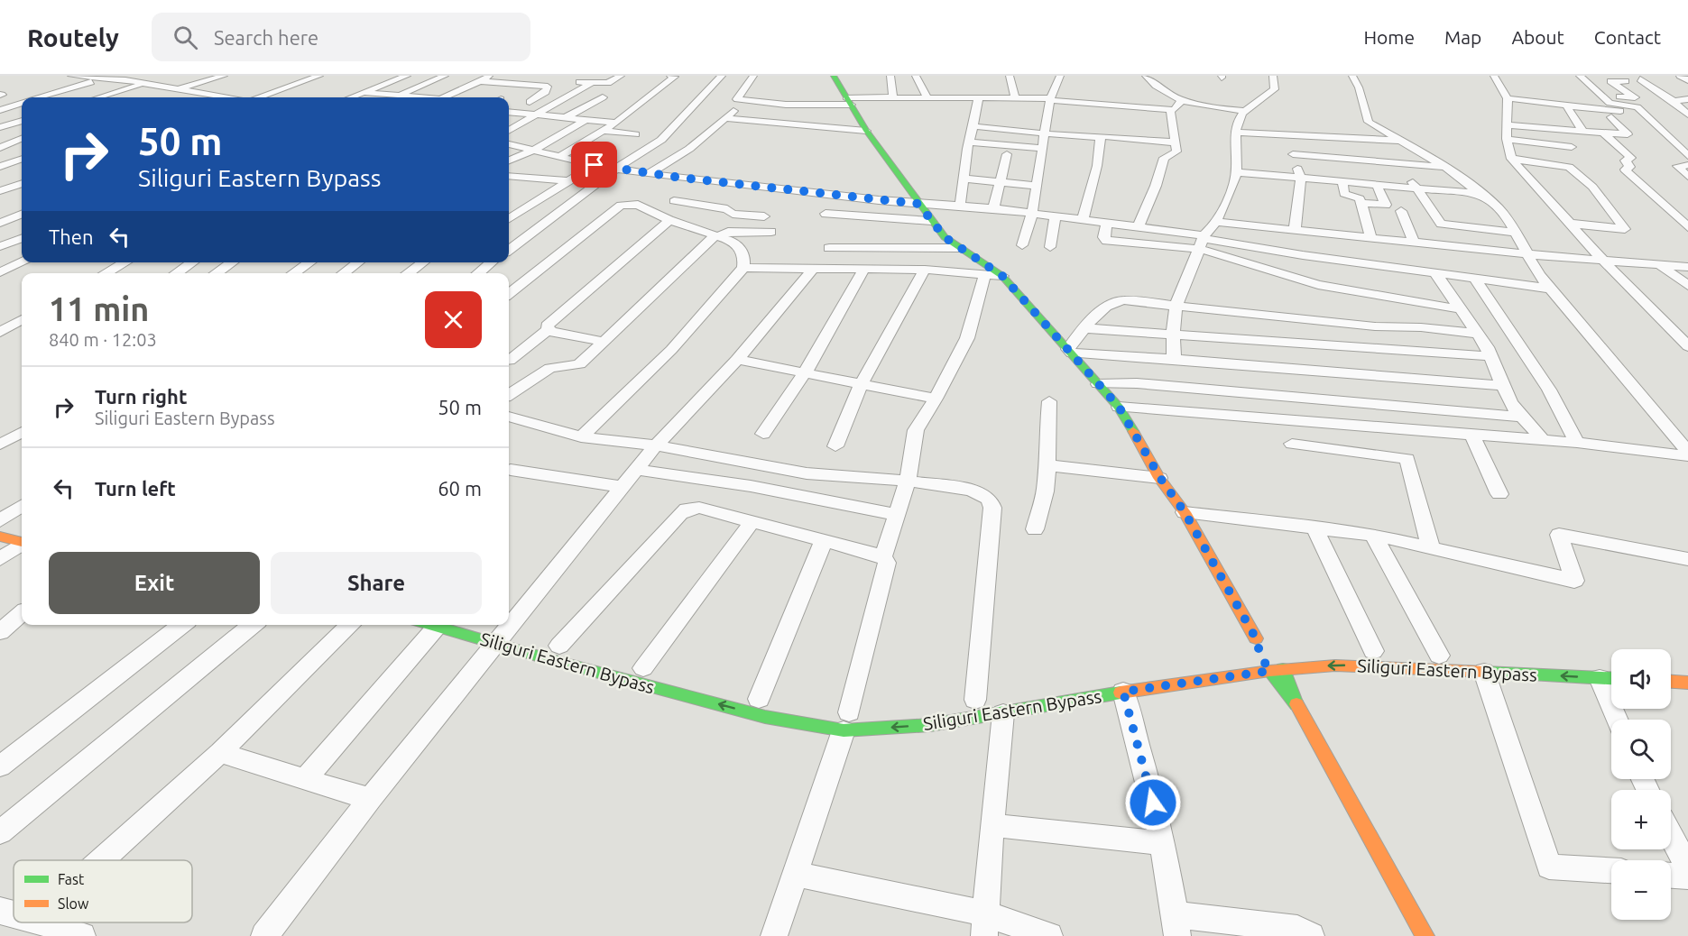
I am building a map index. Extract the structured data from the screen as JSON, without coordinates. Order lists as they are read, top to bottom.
{
  "streets": {
    "street": ["Siliguri Eastern Bypass"]
  },
  "one_way": ["Siliguri Eastern Bypass"],
  "legend": ["Fast", "Slow"],
  "page": {
    "header": "Routely",
    "search": "Search here",
    "nav": [
      "Home",
      "Map",
      "About",
      "Contact"
    ],
    "turn": ["50 m", "Siliguri Eastern Bypass"],
    "then": "Then",
    "heading": ["11 min", "840 m · 12:03"],
    "list": [
      {
        "name": "Turn right",
        "note": "Siliguri Eastern Bypass",
        "value": "50 m"
      },
      {
        "name": "Turn left",
        "value": "60 m"
      }
    ],
    "buttons": ["Exit", "Share"],
    "map_buttons": ["+", "−"]
  }
}
